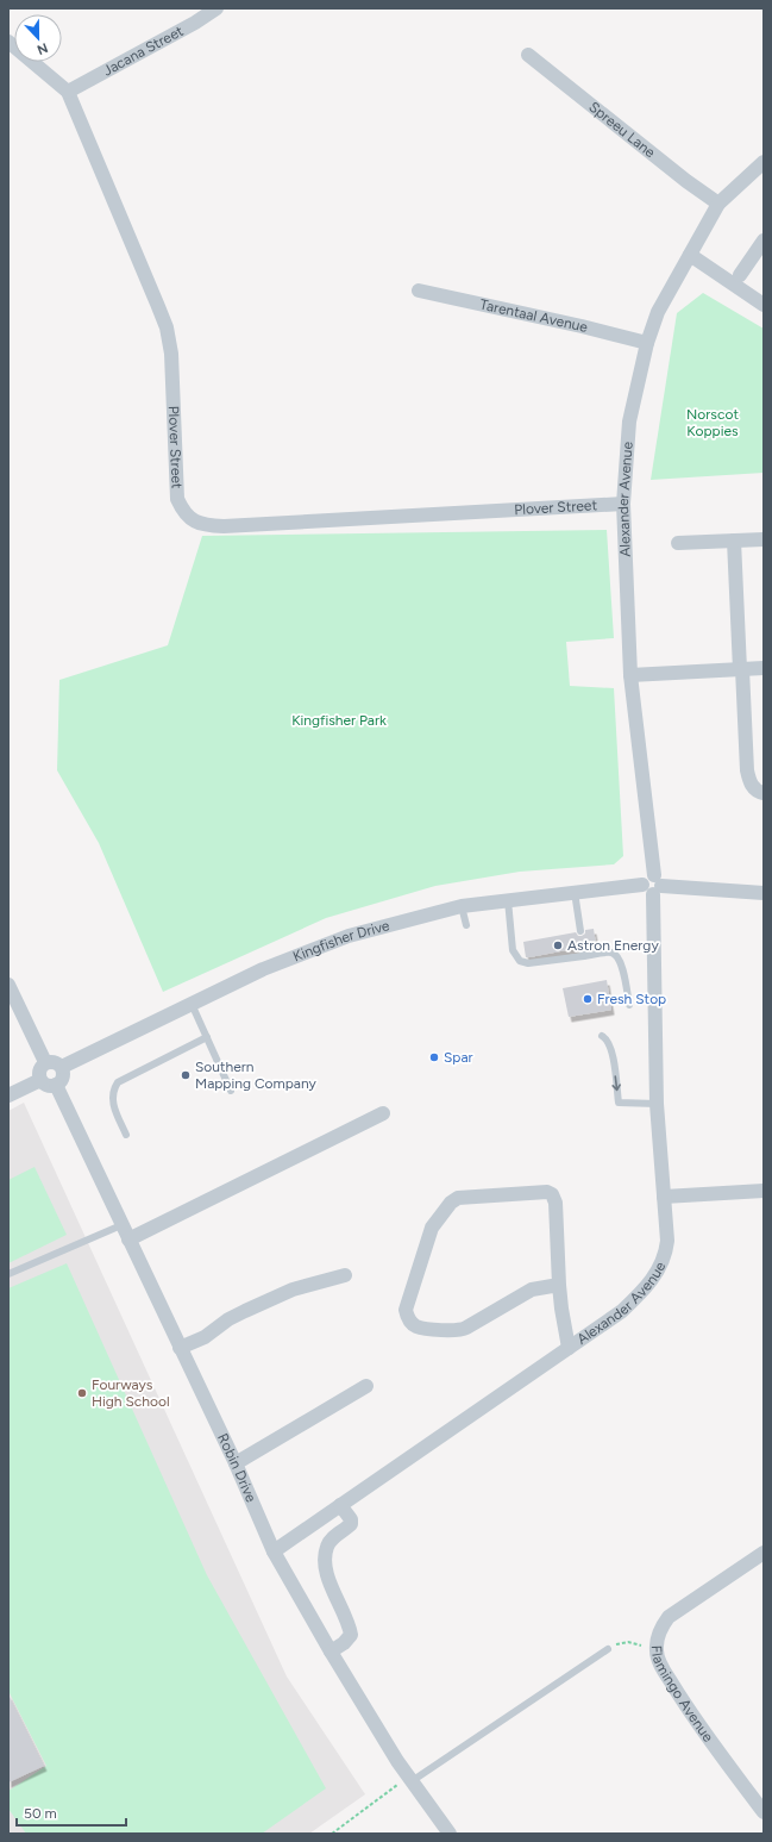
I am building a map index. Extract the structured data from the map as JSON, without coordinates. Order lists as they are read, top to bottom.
{
  "streets": {
    "street": [
      "Jacana Street",
      "Spreeu Lane",
      "Tarentaal Avenue",
      "Plover Street",
      "Alexander Avenue",
      "Kingfisher Drive",
      "Robin Drive",
      "Flamingo Avenue"
    ]
  },
  "crossings": [
    ["Jacana Street", "Plover Street"],
    ["Spreeu Lane", "Alexander Avenue"],
    ["Tarentaal Avenue", "Alexander Avenue"],
    ["Plover Street", "Alexander Avenue"],
    ["Alexander Avenue", "Kingfisher Drive"],
    ["Alexander Avenue", "Robin Drive"],
    ["Kingfisher Drive", "Robin Drive"]
  ],
  "parks": ["Norscot Koppies", "Kingfisher Park"],
  "places": [
    "Astron Energy",
    "Fresh Stop",
    "Spar",
    "Southern Mapping Company",
    "Fourways High School"
  ],
  "scale_bar": "50 m",
  "north": "bottom"
}
